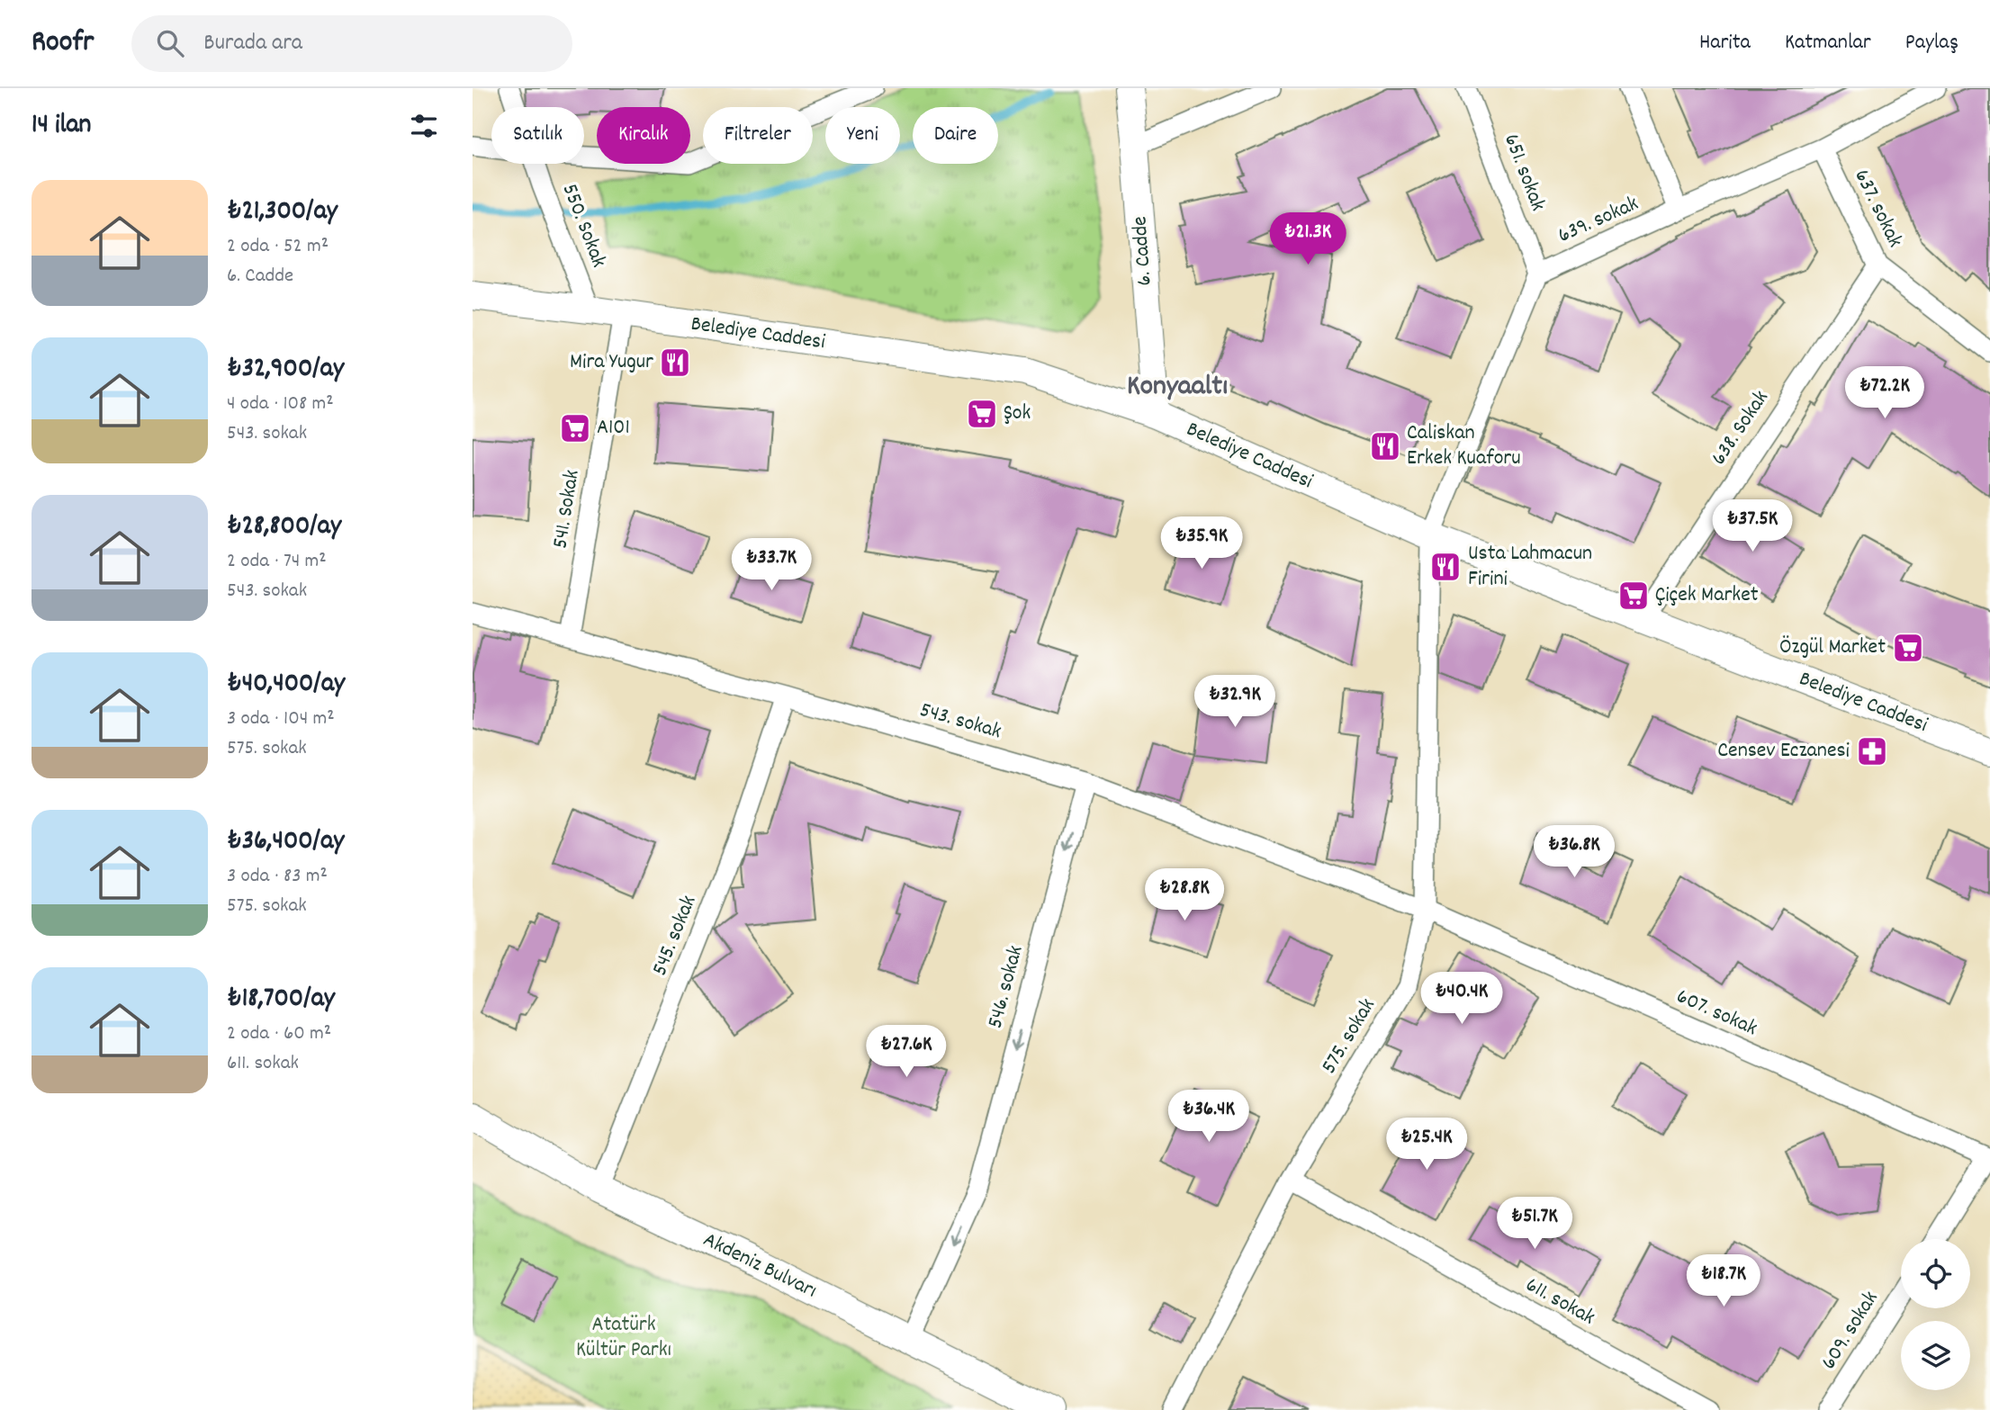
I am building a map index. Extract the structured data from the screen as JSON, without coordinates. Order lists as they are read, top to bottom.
{
  "streets": {
    "main road": ["6. Cadde", "Belediye Caddesi", "Akdeniz Bulvarı"],
    "street": [
      "651. sokak",
      "637. sokak",
      "639. sokak",
      "550. Sokak",
      "638. Sokak",
      "541. Sokak",
      "543. sokak",
      "545. sokak",
      "546. sokak",
      "607. sokak",
      "575. sokak",
      "611. sokak",
      "609. sokak"
    ]
  },
  "crossings": [
    ["651. sokak", "639. sokak"],
    ["637. sokak", "639. sokak"],
    ["637. sokak", "638. Sokak"],
    ["550. Sokak", "Belediye Caddesi"],
    ["6. Cadde", "Belediye Caddesi"],
    ["Belediye Caddesi", "638. Sokak"],
    ["Belediye Caddesi", "541. Sokak"],
    ["Belediye Caddesi", "575. sokak"],
    ["541. Sokak", "543. sokak"],
    ["543. sokak", "545. sokak"],
    ["543. sokak", "546. sokak"],
    ["543. sokak", "607. sokak"],
    ["543. sokak", "575. sokak"],
    ["545. sokak", "Akdeniz Bulvarı"],
    ["546. sokak", "Akdeniz Bulvarı"],
    ["607. sokak", "575. sokak"],
    ["575. sokak", "611. sokak"]
  ],
  "one_way": ["546. sokak"],
  "districts": ["Konyaaltı"],
  "parks": ["Atatürk Kültür Parkı"],
  "places": {
    "restaurant": ["Mira Yugur", "Caliskan Erkek Kuaforu", "Usta Lahmacun Firini"],
    "supermarket": [
      "Şok",
      "A101",
      "Çiçek Market",
      "Özgül Market"
    ],
    "pharmacy": ["Censev Eczanesi"]
  },
  "page": {
    "header": "Roofr",
    "search": "Burada ara",
    "nav": ["Harita", "Katmanlar", "Paylaş"],
    "heading": "14 ilan",
    "chip": [
      "Satılık",
      "Kiralık",
      "Filtreler",
      "Yeni",
      "Daire"
    ],
    "list": [
      {
        "name": "₺21,300/ay",
        "note": "2 oda · 52 m² · 6. Cadde"
      },
      {
        "name": "₺32,900/ay",
        "note": "4 oda · 108 m² · 543. sokak"
      },
      {
        "name": "₺28,800/ay",
        "note": "2 oda · 74 m² · 543. sokak"
      },
      {
        "name": "₺40,400/ay",
        "note": "3 oda · 104 m² · 575. sokak"
      },
      {
        "name": "₺36,400/ay",
        "note": "3 oda · 83 m² · 575. sokak"
      },
      {
        "name": "₺18,700/ay",
        "note": "2 oda · 60 m² · 611. sokak"
      }
    ],
    "price": [
      "₺21.3K",
      "₺72.2K",
      "₺37.5K",
      "₺35.9K",
      "₺33.7K",
      "₺32.9K",
      "₺36.8K",
      "₺28.8K",
      "₺40.4K",
      "₺27.6K",
      "₺36.4K",
      "₺25.4K",
      "₺51.7K",
      "₺18.7K"
    ]
  }
}
